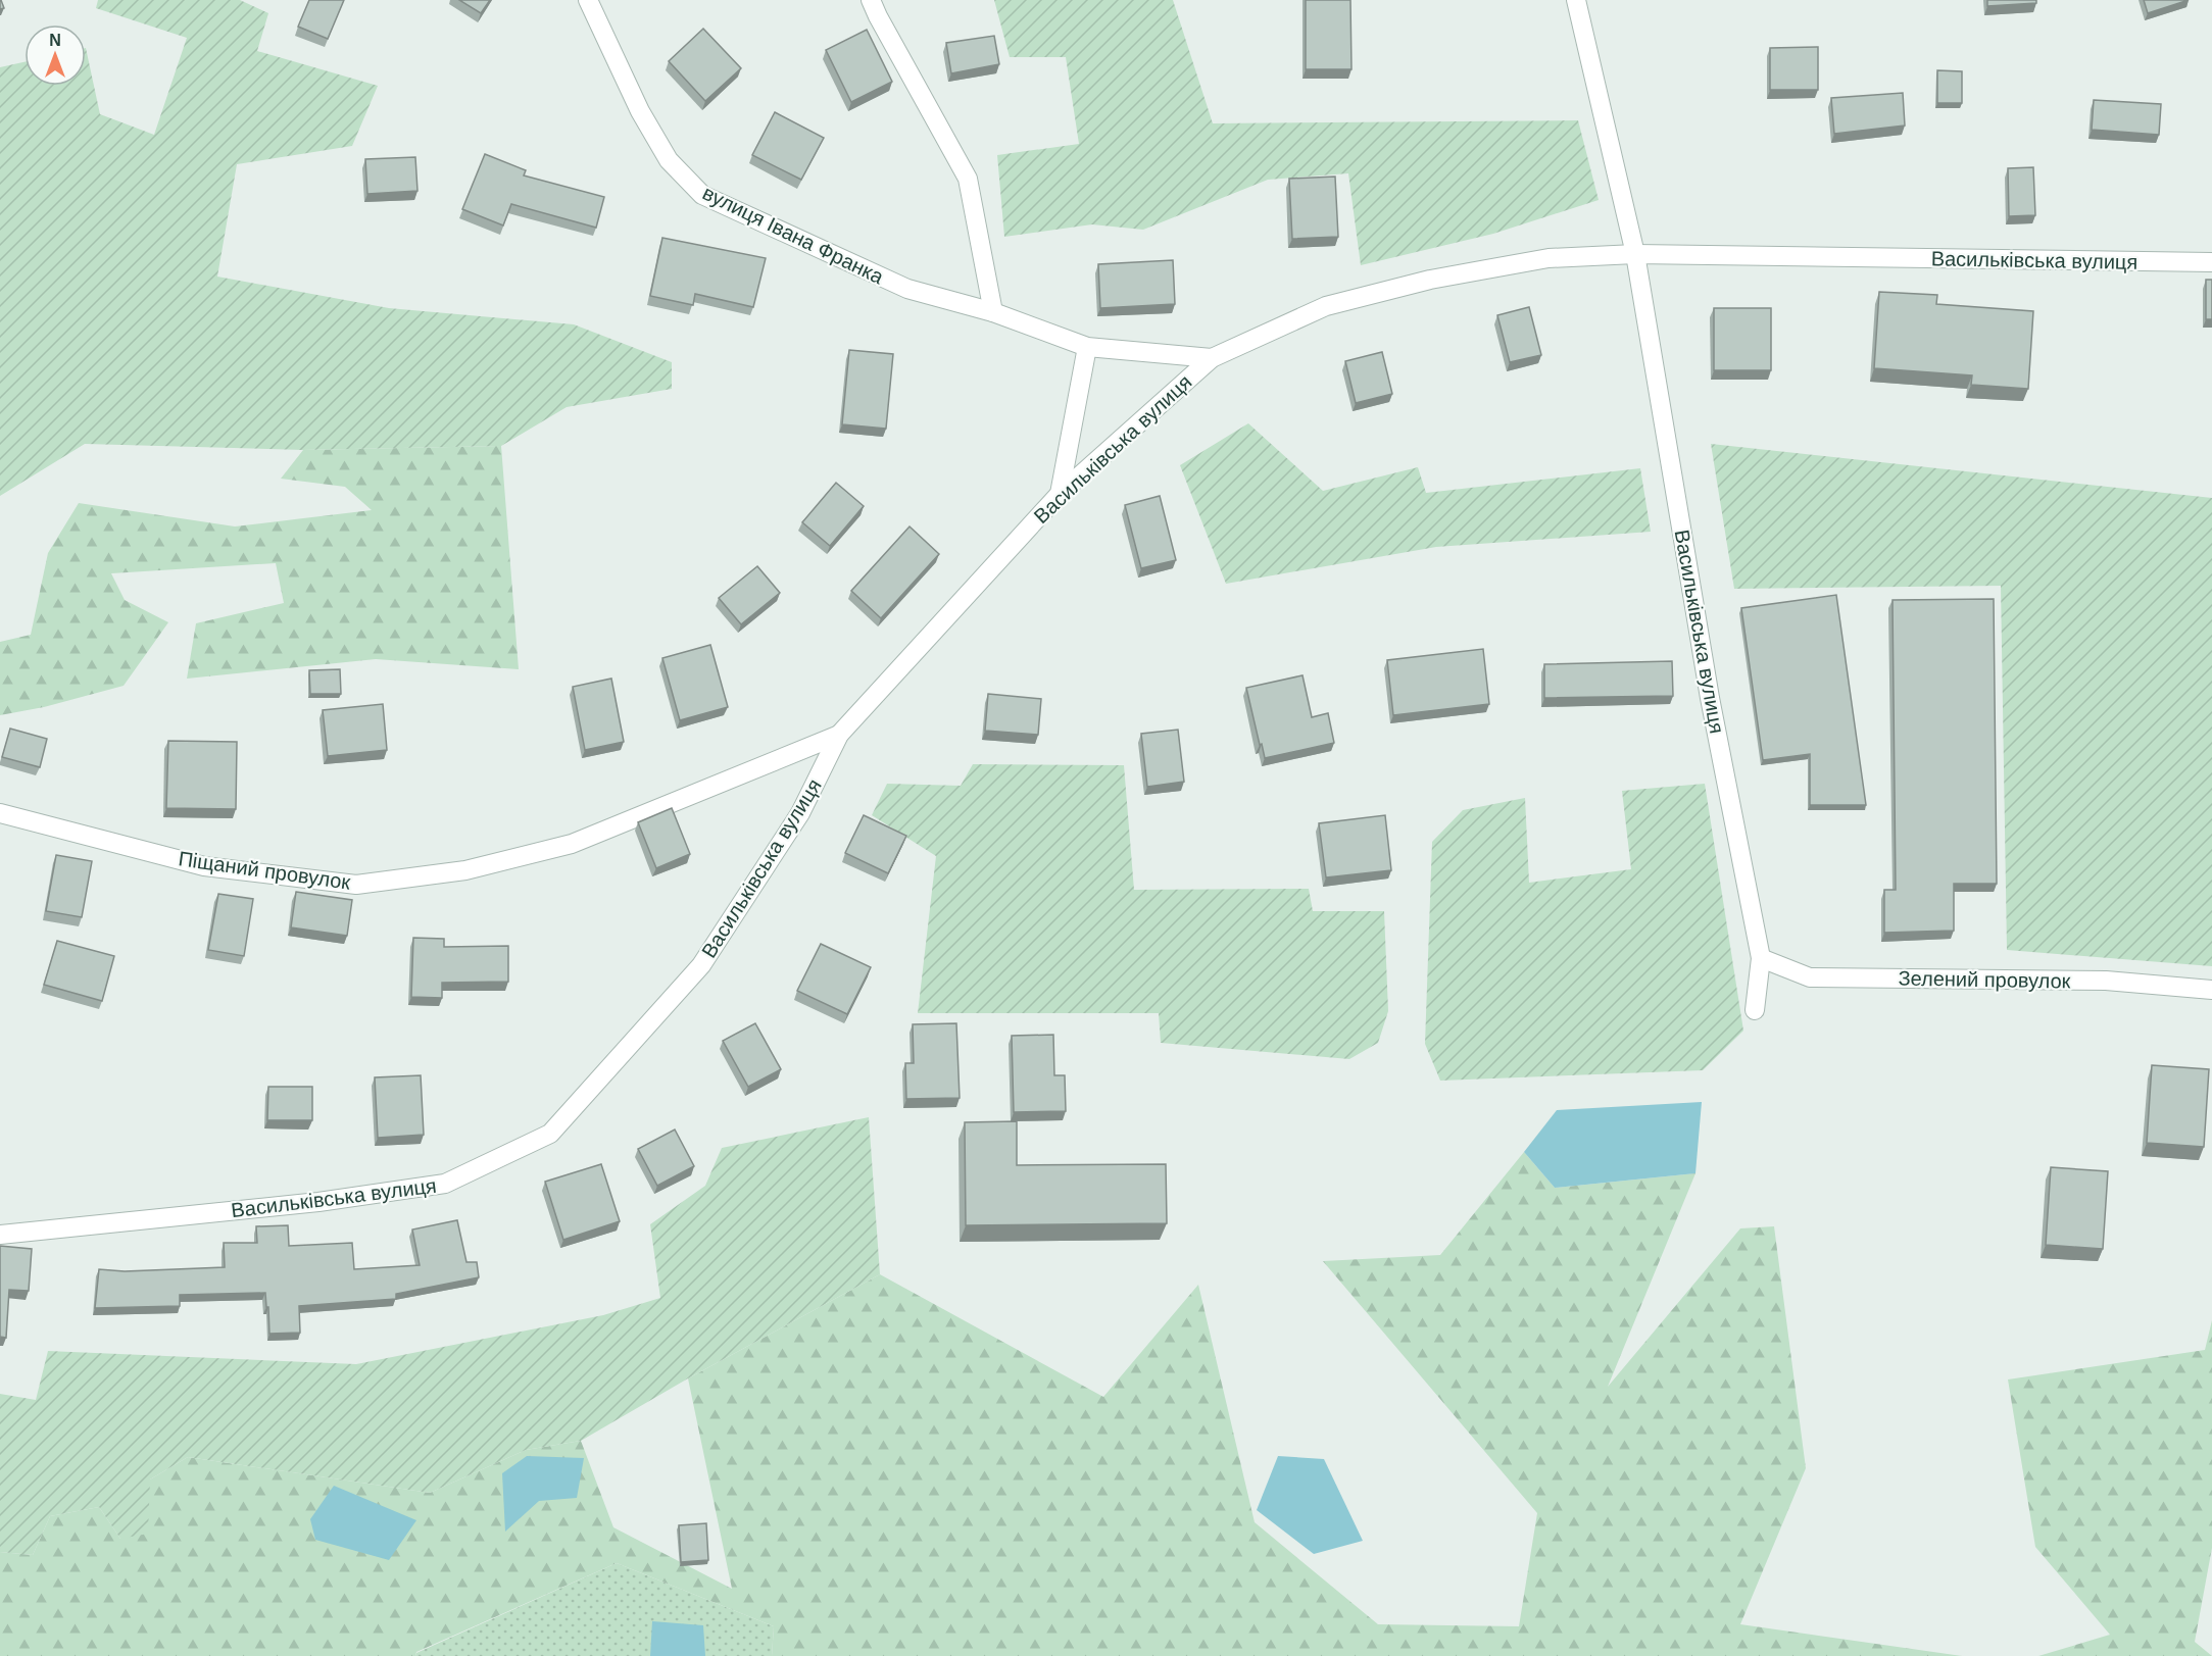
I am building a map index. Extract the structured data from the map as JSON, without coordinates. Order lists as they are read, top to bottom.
{
  "streets": {
    "street": [
      "вулиця Івана Франка",
      "Васильківська вулиця",
      "Піщаний провулок",
      "Зелений провулок"
    ]
  },
  "crossings": [
    ["вулиця Івана Франка", "Васильківська вулиця"],
    ["Васильківська вулиця", "Піщаний провулок"],
    ["Васильківська вулиця", "Зелений провулок"]
  ],
  "north": "top"
}
